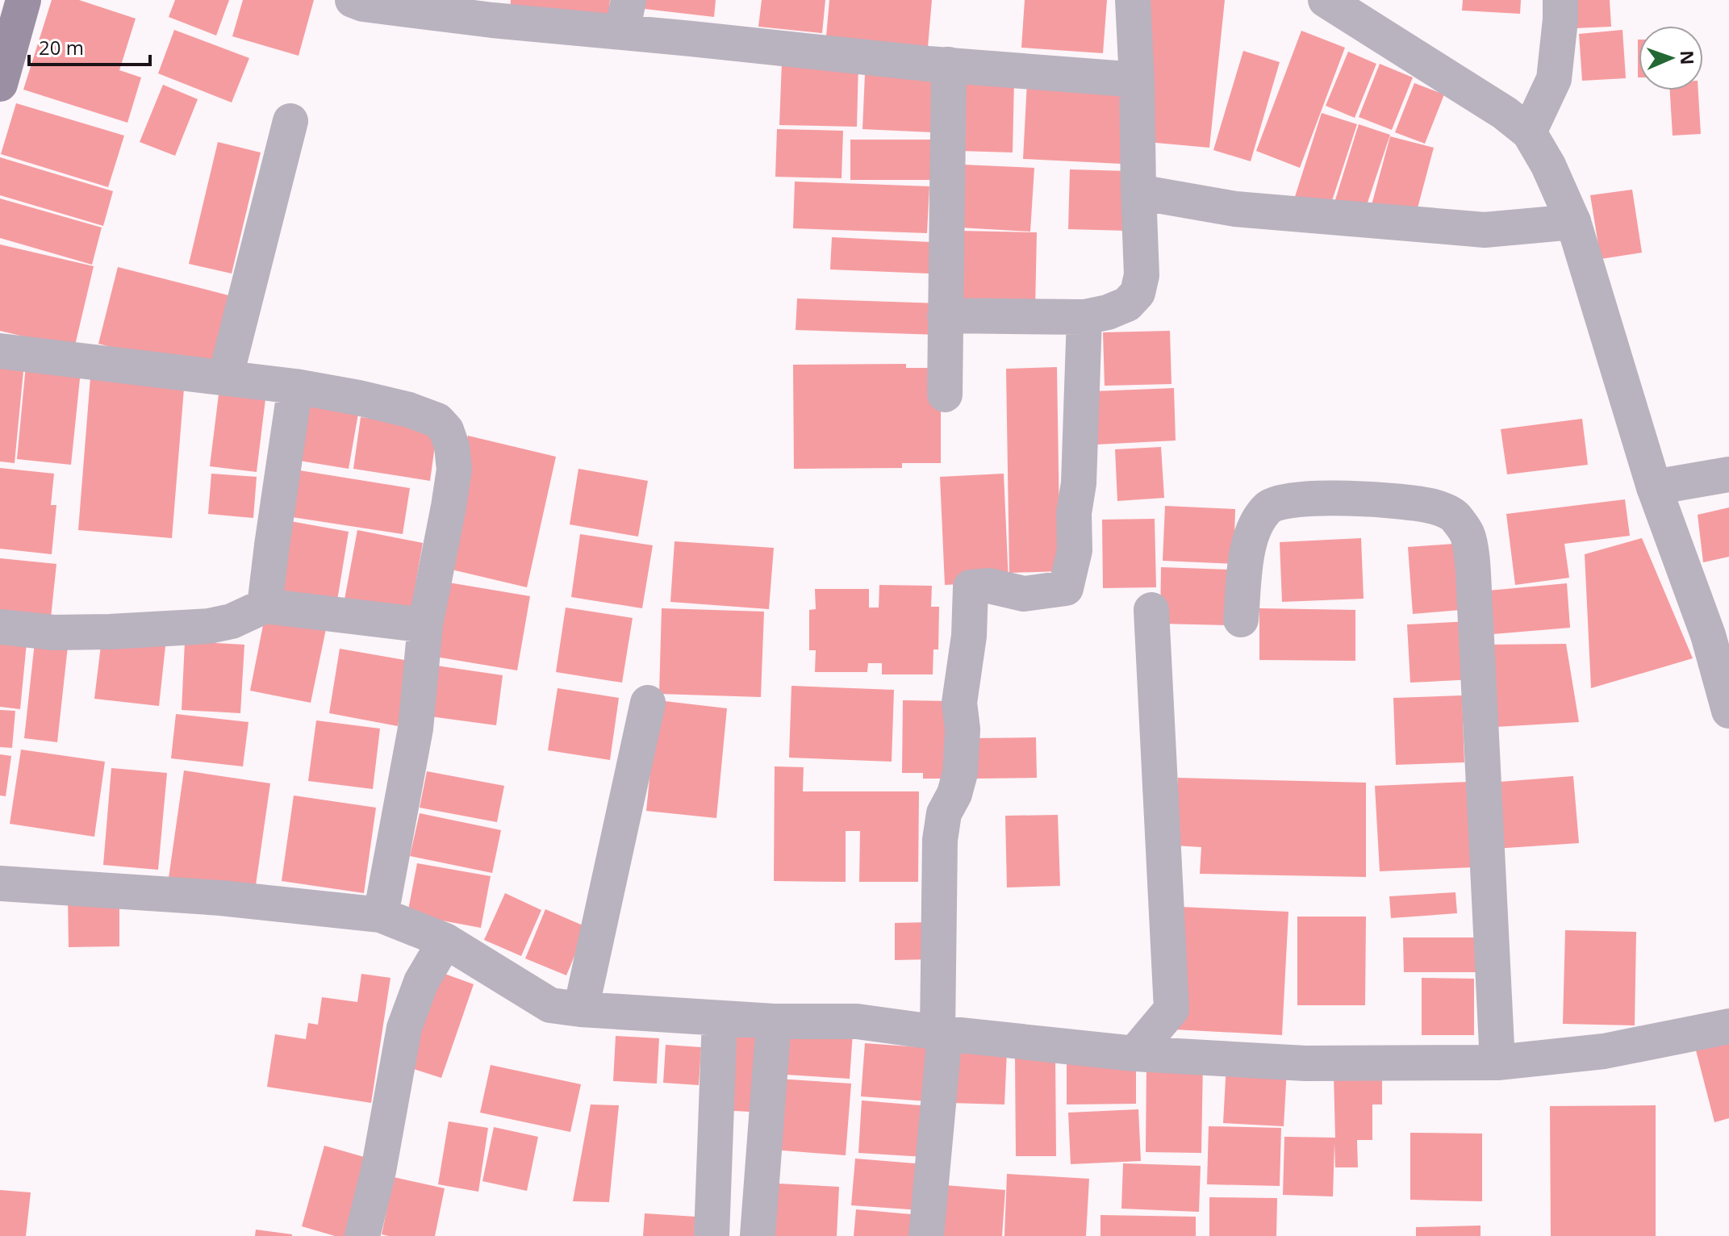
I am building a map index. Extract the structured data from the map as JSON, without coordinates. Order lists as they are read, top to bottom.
{
  "scale_bar": "20 m",
  "north": "right"
}
